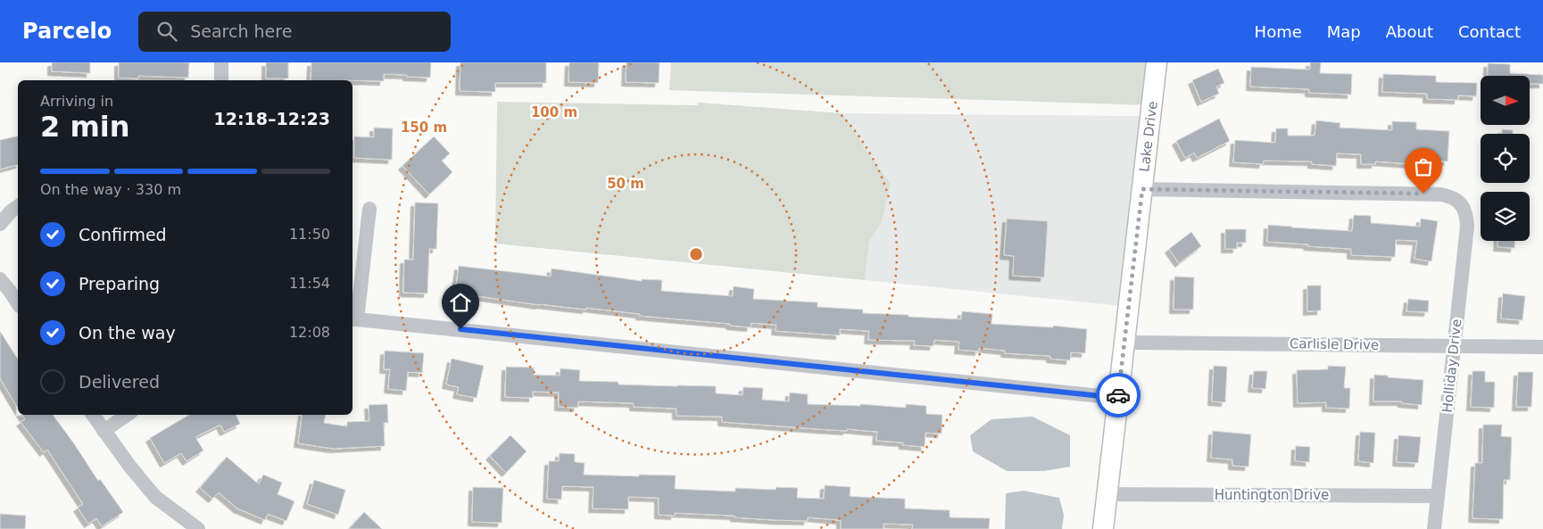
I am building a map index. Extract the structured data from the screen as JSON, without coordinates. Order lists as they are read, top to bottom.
{
  "streets": {
    "street": [
      "Lake Drive",
      "Carlisle Drive",
      "Holliday Drive",
      "Huntington Drive"
    ]
  },
  "crossings": [
    ["Lake Drive", "Carlisle Drive"],
    ["Lake Drive", "Holliday Drive"],
    ["Lake Drive", "Huntington Drive"],
    ["Carlisle Drive", "Holliday Drive"],
    ["Holliday Drive", "Huntington Drive"]
  ],
  "north": "right",
  "page": {
    "header": "Parcelo",
    "search": "Search here",
    "nav": [
      "Home",
      "Map",
      "About",
      "Contact"
    ],
    "heading": ["2 min", "Arriving in", "12:18–12:23"],
    "bar": "On the way · 330 m",
    "list": [
      ["Confirmed", "11:50"],
      ["Preparing", "11:54"],
      ["On the way", "12:08"],
      "Delivered"
    ]
  },
  "rings": ["100 m", "150 m", "50 m"]
}
